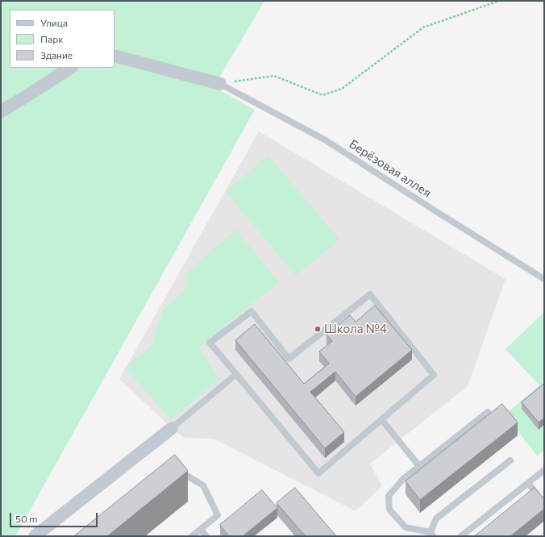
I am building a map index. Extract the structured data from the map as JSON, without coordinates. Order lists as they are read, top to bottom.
{
  "streets": {
    "lane": ["Берёзовая аллея"]
  },
  "places": ["Школа №4"],
  "legend": ["Улица", "Парк", "Здание"],
  "scale_bar": "50 m"
}
